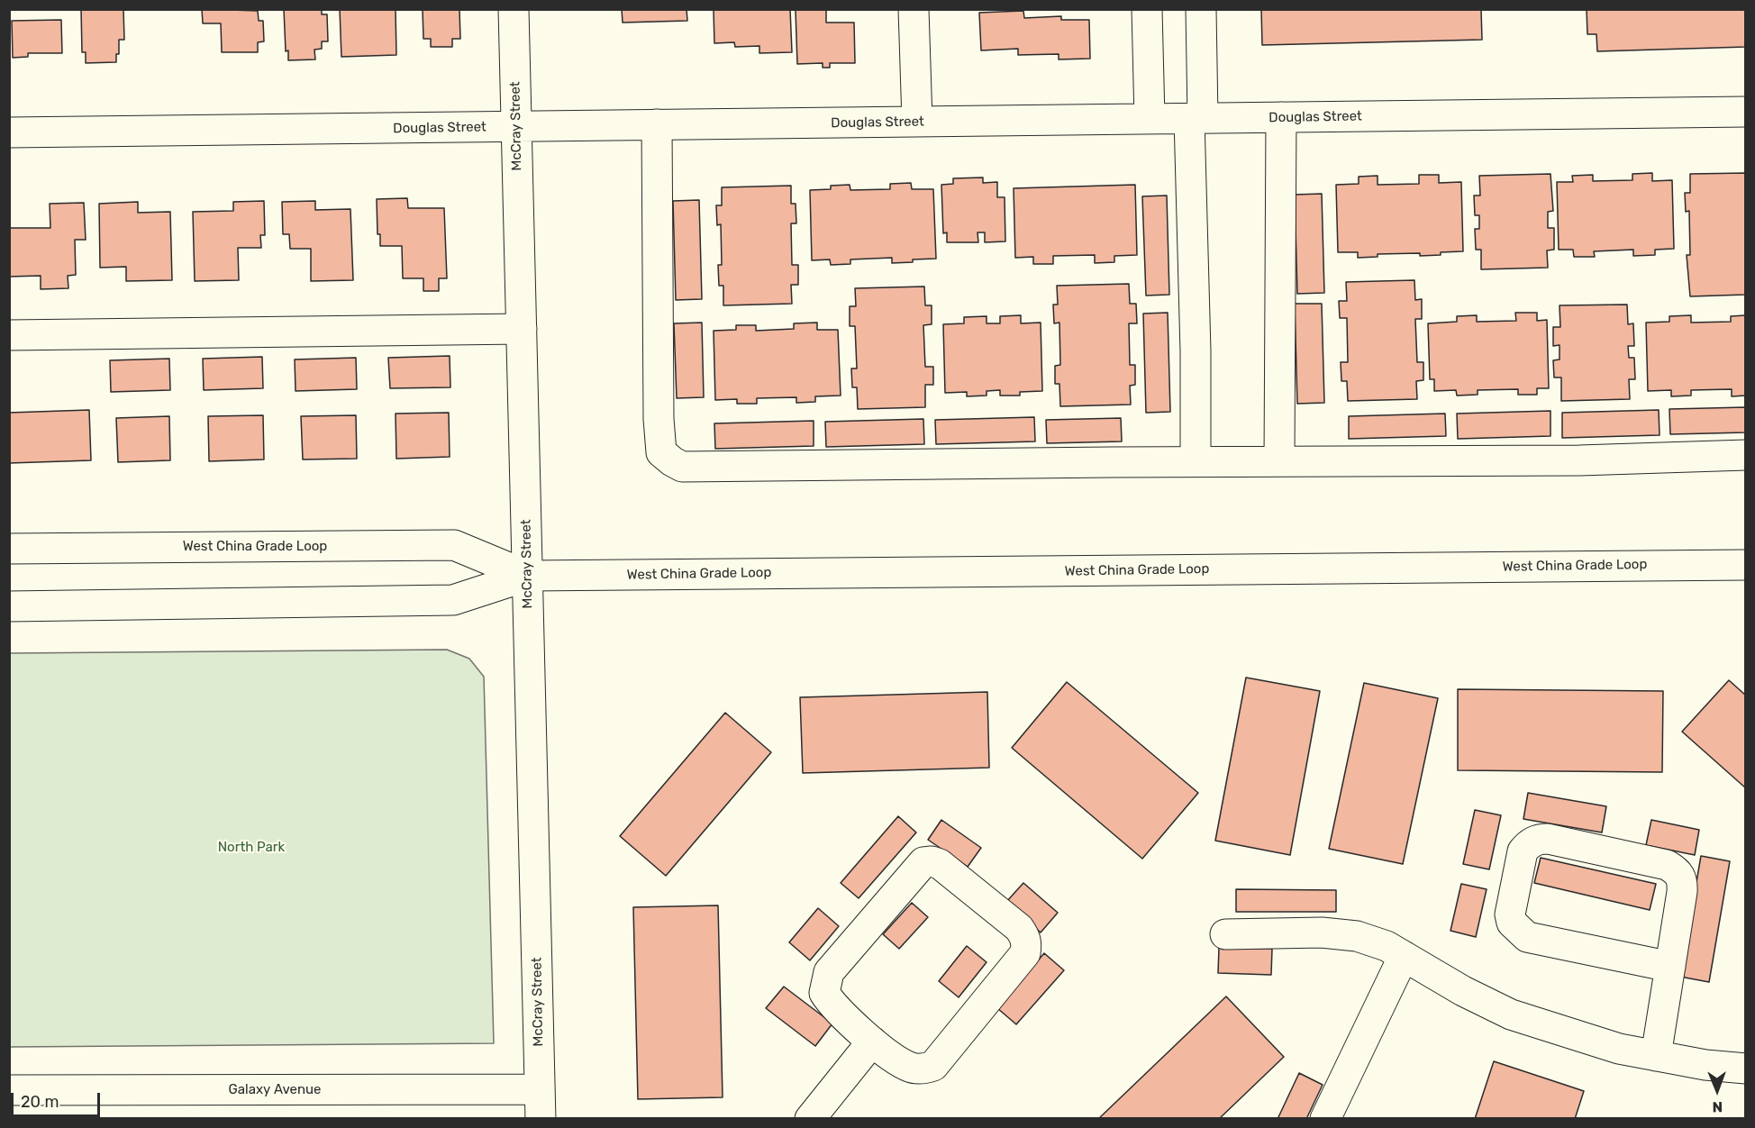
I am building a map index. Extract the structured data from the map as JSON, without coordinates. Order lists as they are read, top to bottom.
{
  "streets": {
    "street": [
      "Douglas Street",
      "McCray Street",
      "West China Grade Loop",
      "Galaxy Avenue"
    ]
  },
  "crossings": [
    ["Douglas Street", "McCray Street"],
    ["McCray Street", "West China Grade Loop"],
    ["McCray Street", "Galaxy Avenue"]
  ],
  "parks": ["North Park"],
  "scale_bar": "20 m",
  "north": "bottom"
}
